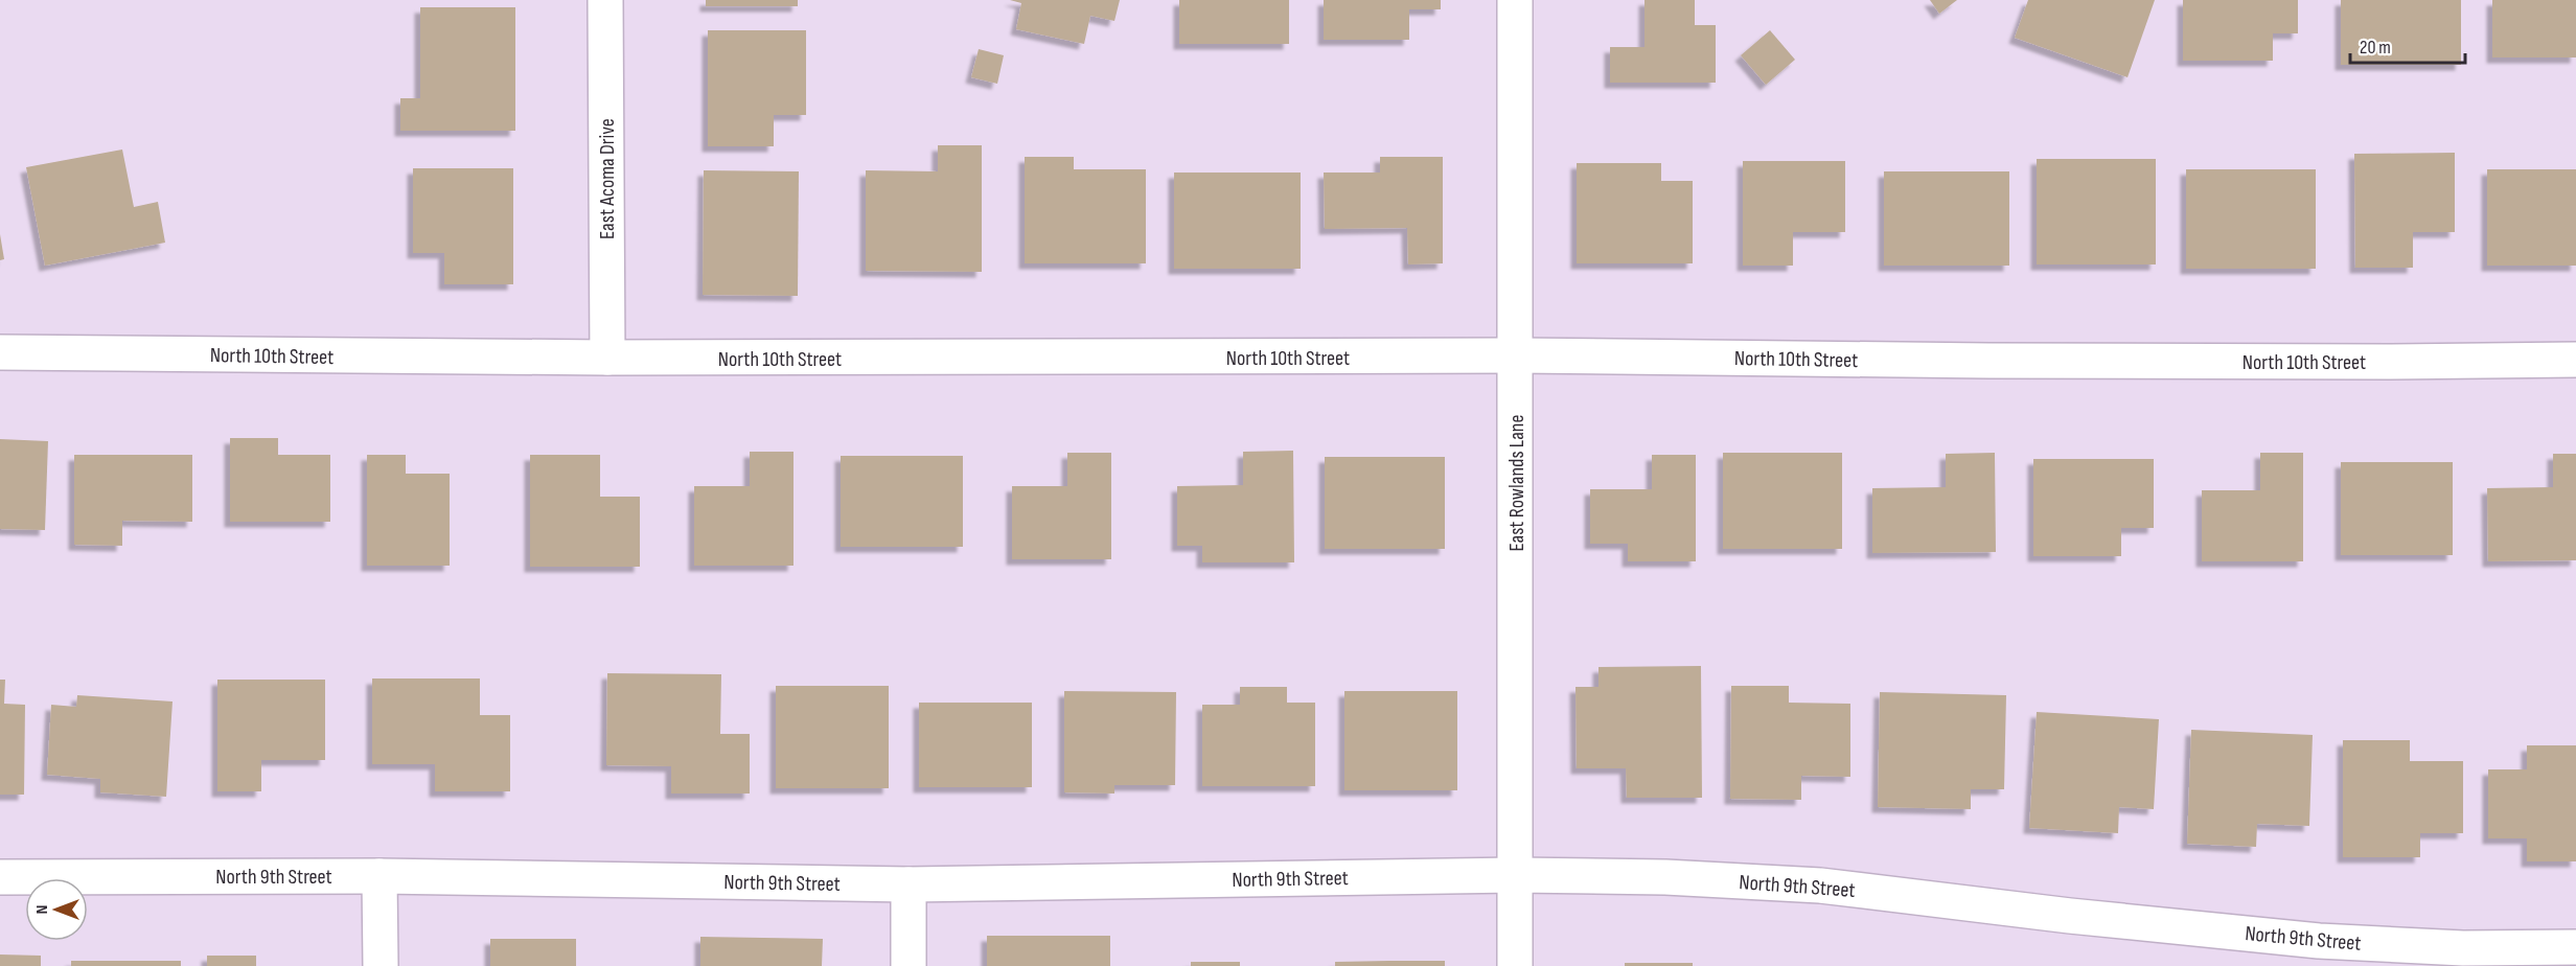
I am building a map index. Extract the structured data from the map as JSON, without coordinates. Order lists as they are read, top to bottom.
{
  "streets": {
    "street": [
      "East Acoma Drive",
      "North 10th Street",
      "East Rowlands Lane",
      "North 9th Street"
    ]
  },
  "crossings": [
    ["East Acoma Drive", "North 10th Street"],
    ["North 10th Street", "East Rowlands Lane"],
    ["East Rowlands Lane", "North 9th Street"]
  ],
  "scale_bar": "20 m",
  "north": "left"
}
